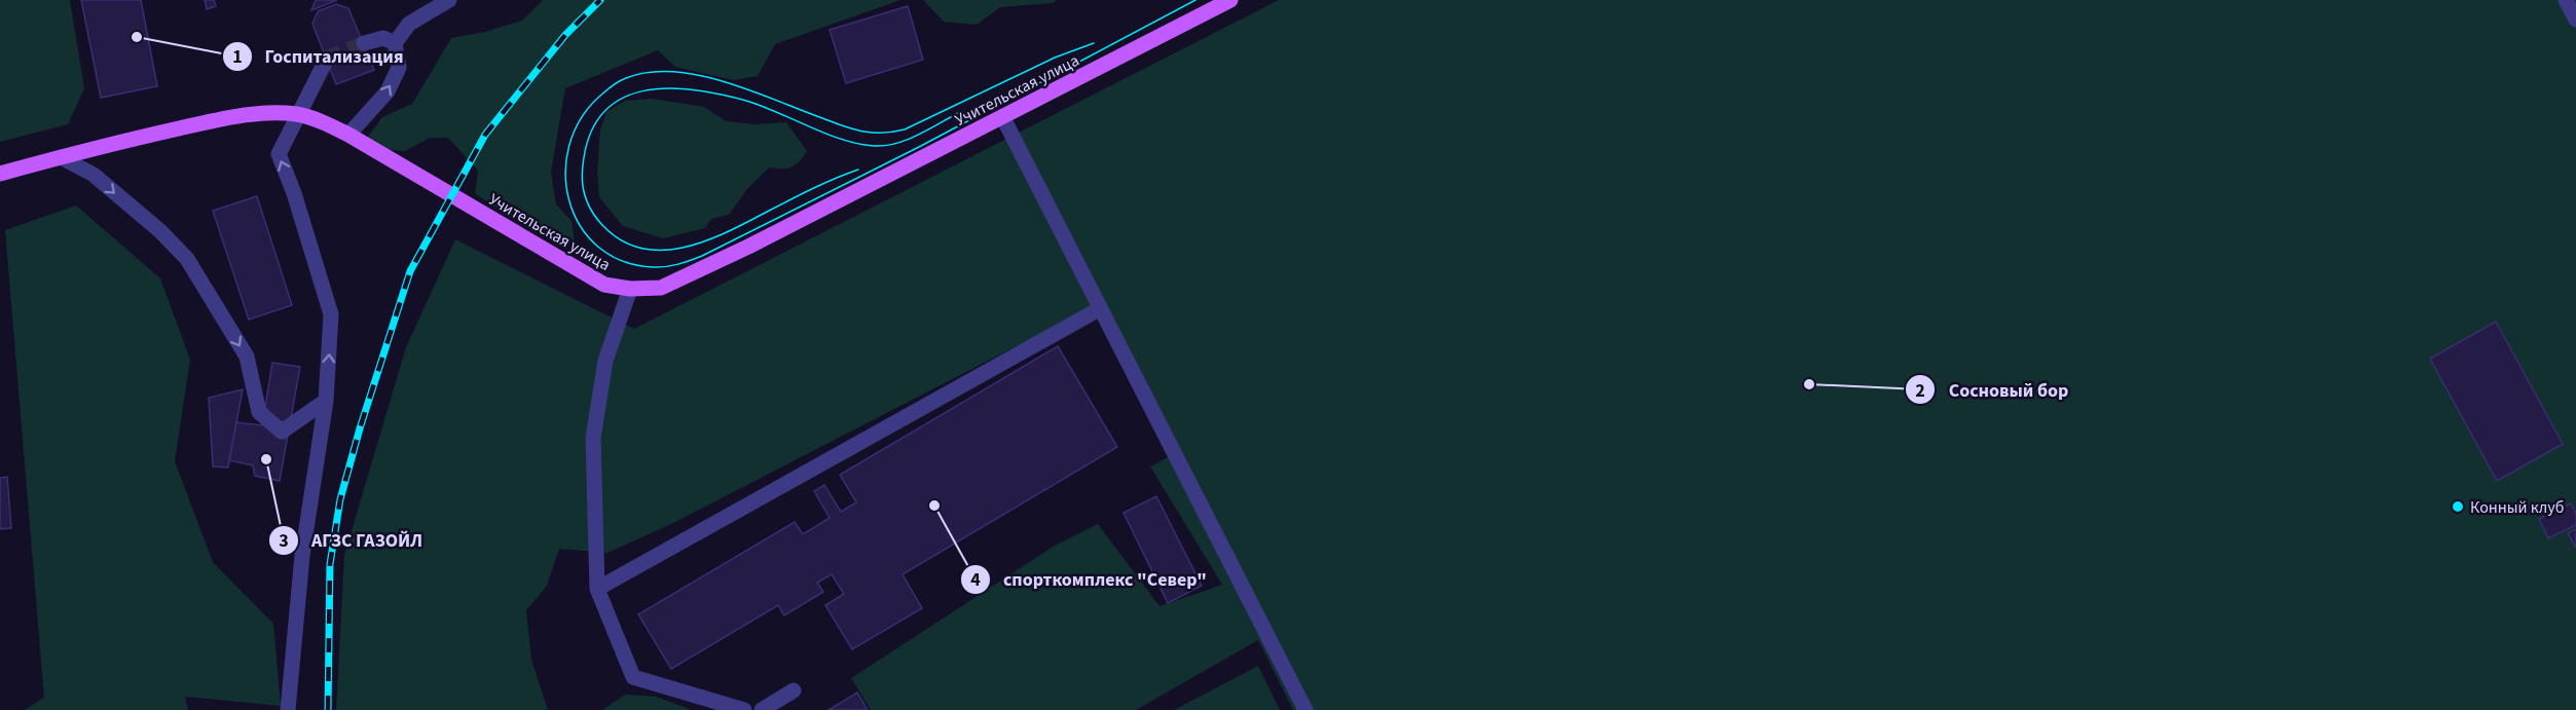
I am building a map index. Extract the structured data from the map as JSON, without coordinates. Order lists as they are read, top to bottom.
{
  "streets": {
    "main road": ["Учительская улица"]
  },
  "places": [
    "Госпитализация",
    "Сосновый бор",
    "АГЗС ГАЗОЙЛ",
    "спорткомплекс \"Север\"",
    "Конный клуб"
  ]
}
